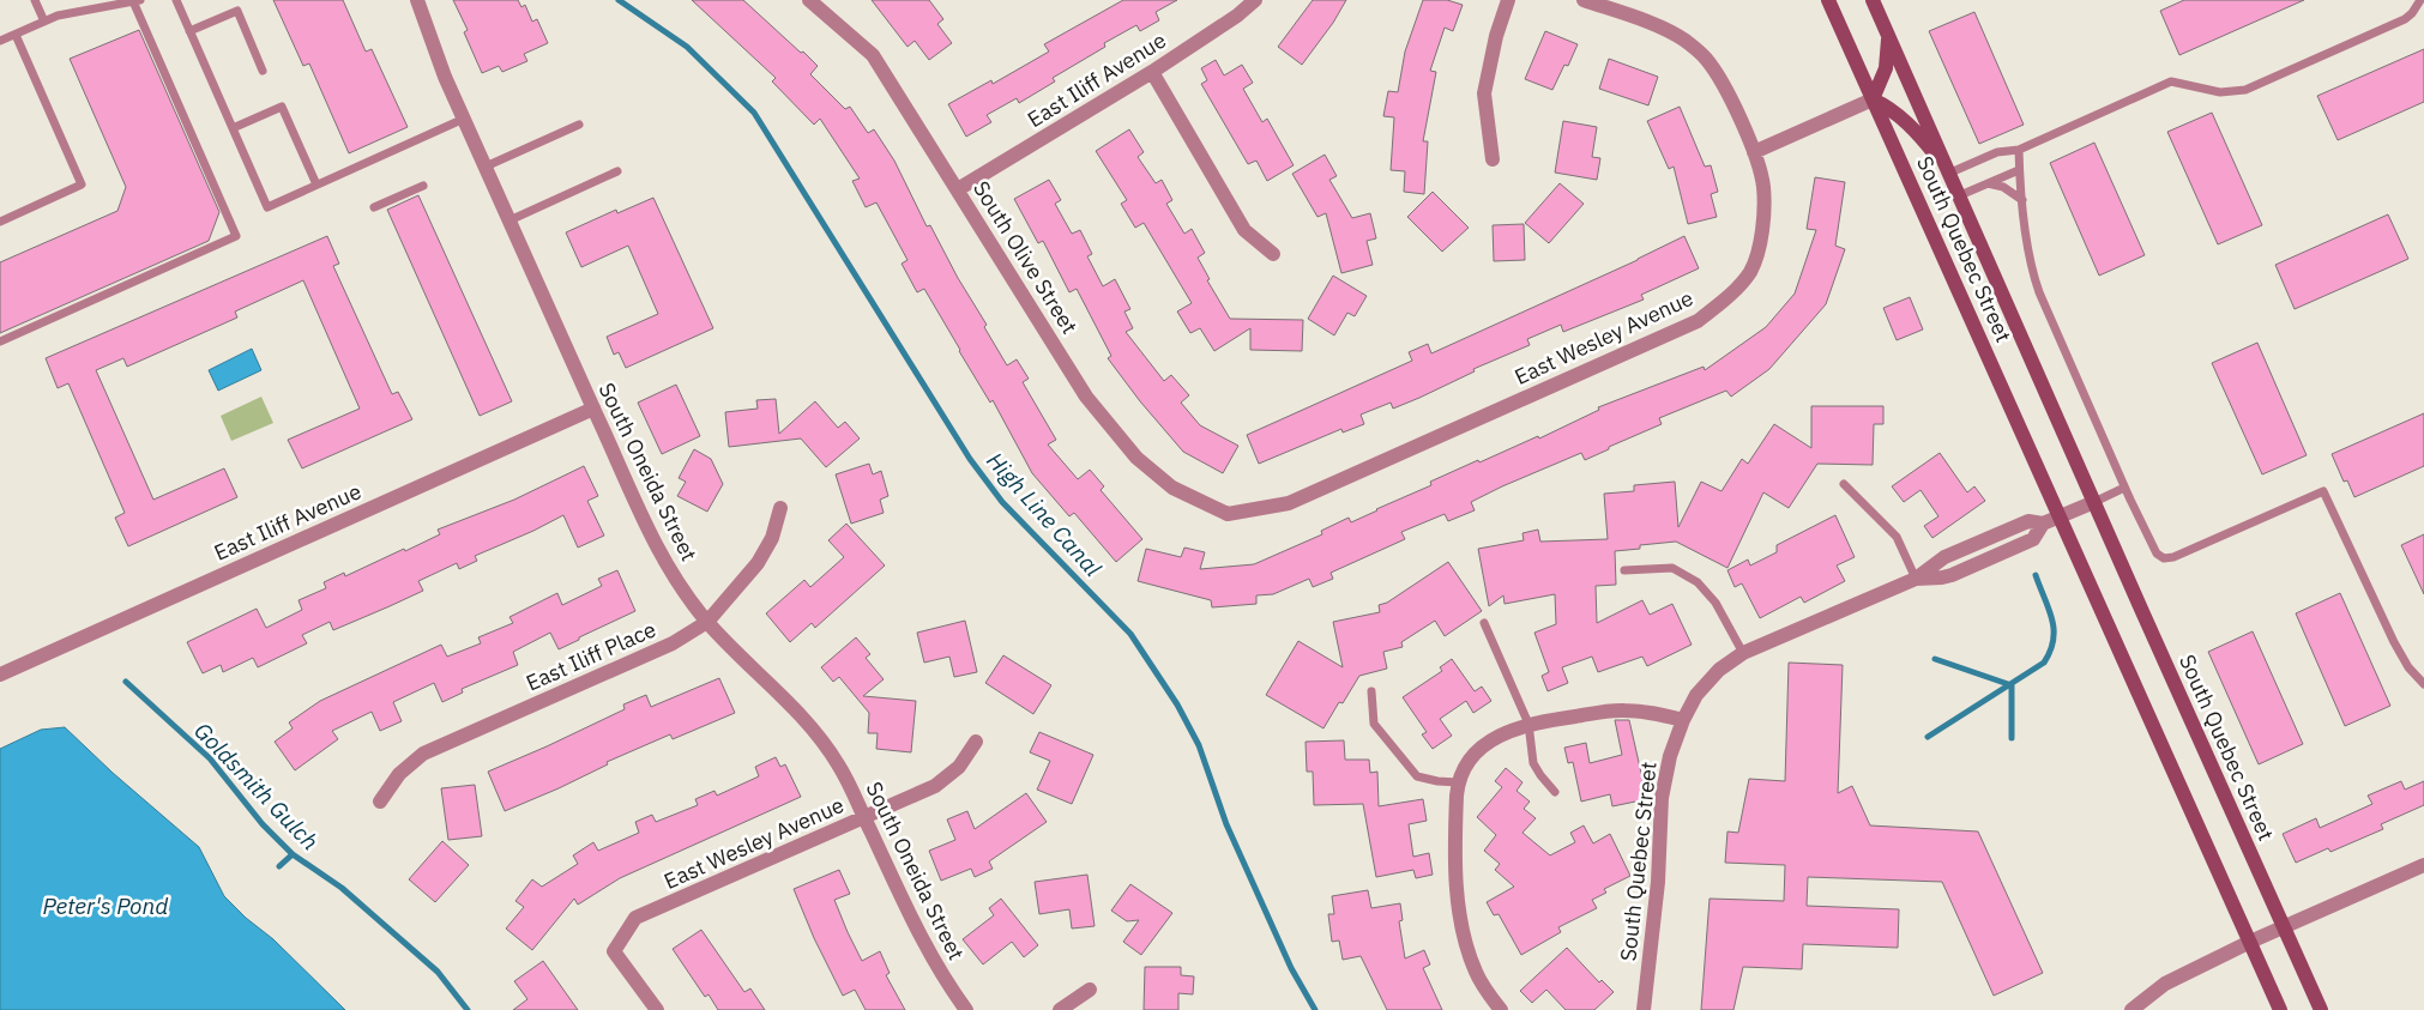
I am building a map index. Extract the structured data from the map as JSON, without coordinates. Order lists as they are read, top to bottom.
{
  "streets": {
    "main road": ["South Quebec Street"],
    "street": [
      "East Iliff Avenue",
      "South Olive Street",
      "East Wesley Avenue",
      "South Oneida Street",
      "East Iliff Place"
    ]
  },
  "crossings": [
    ["East Iliff Avenue", "South Olive Street"],
    ["East Iliff Avenue", "South Oneida Street"],
    ["South Olive Street", "East Wesley Avenue"],
    ["East Wesley Avenue", "South Oneida Street"],
    ["South Oneida Street", "East Iliff Place"]
  ],
  "water": ["High Line Canal", "Goldsmith Gulch", "Peter's Pond"]
}
